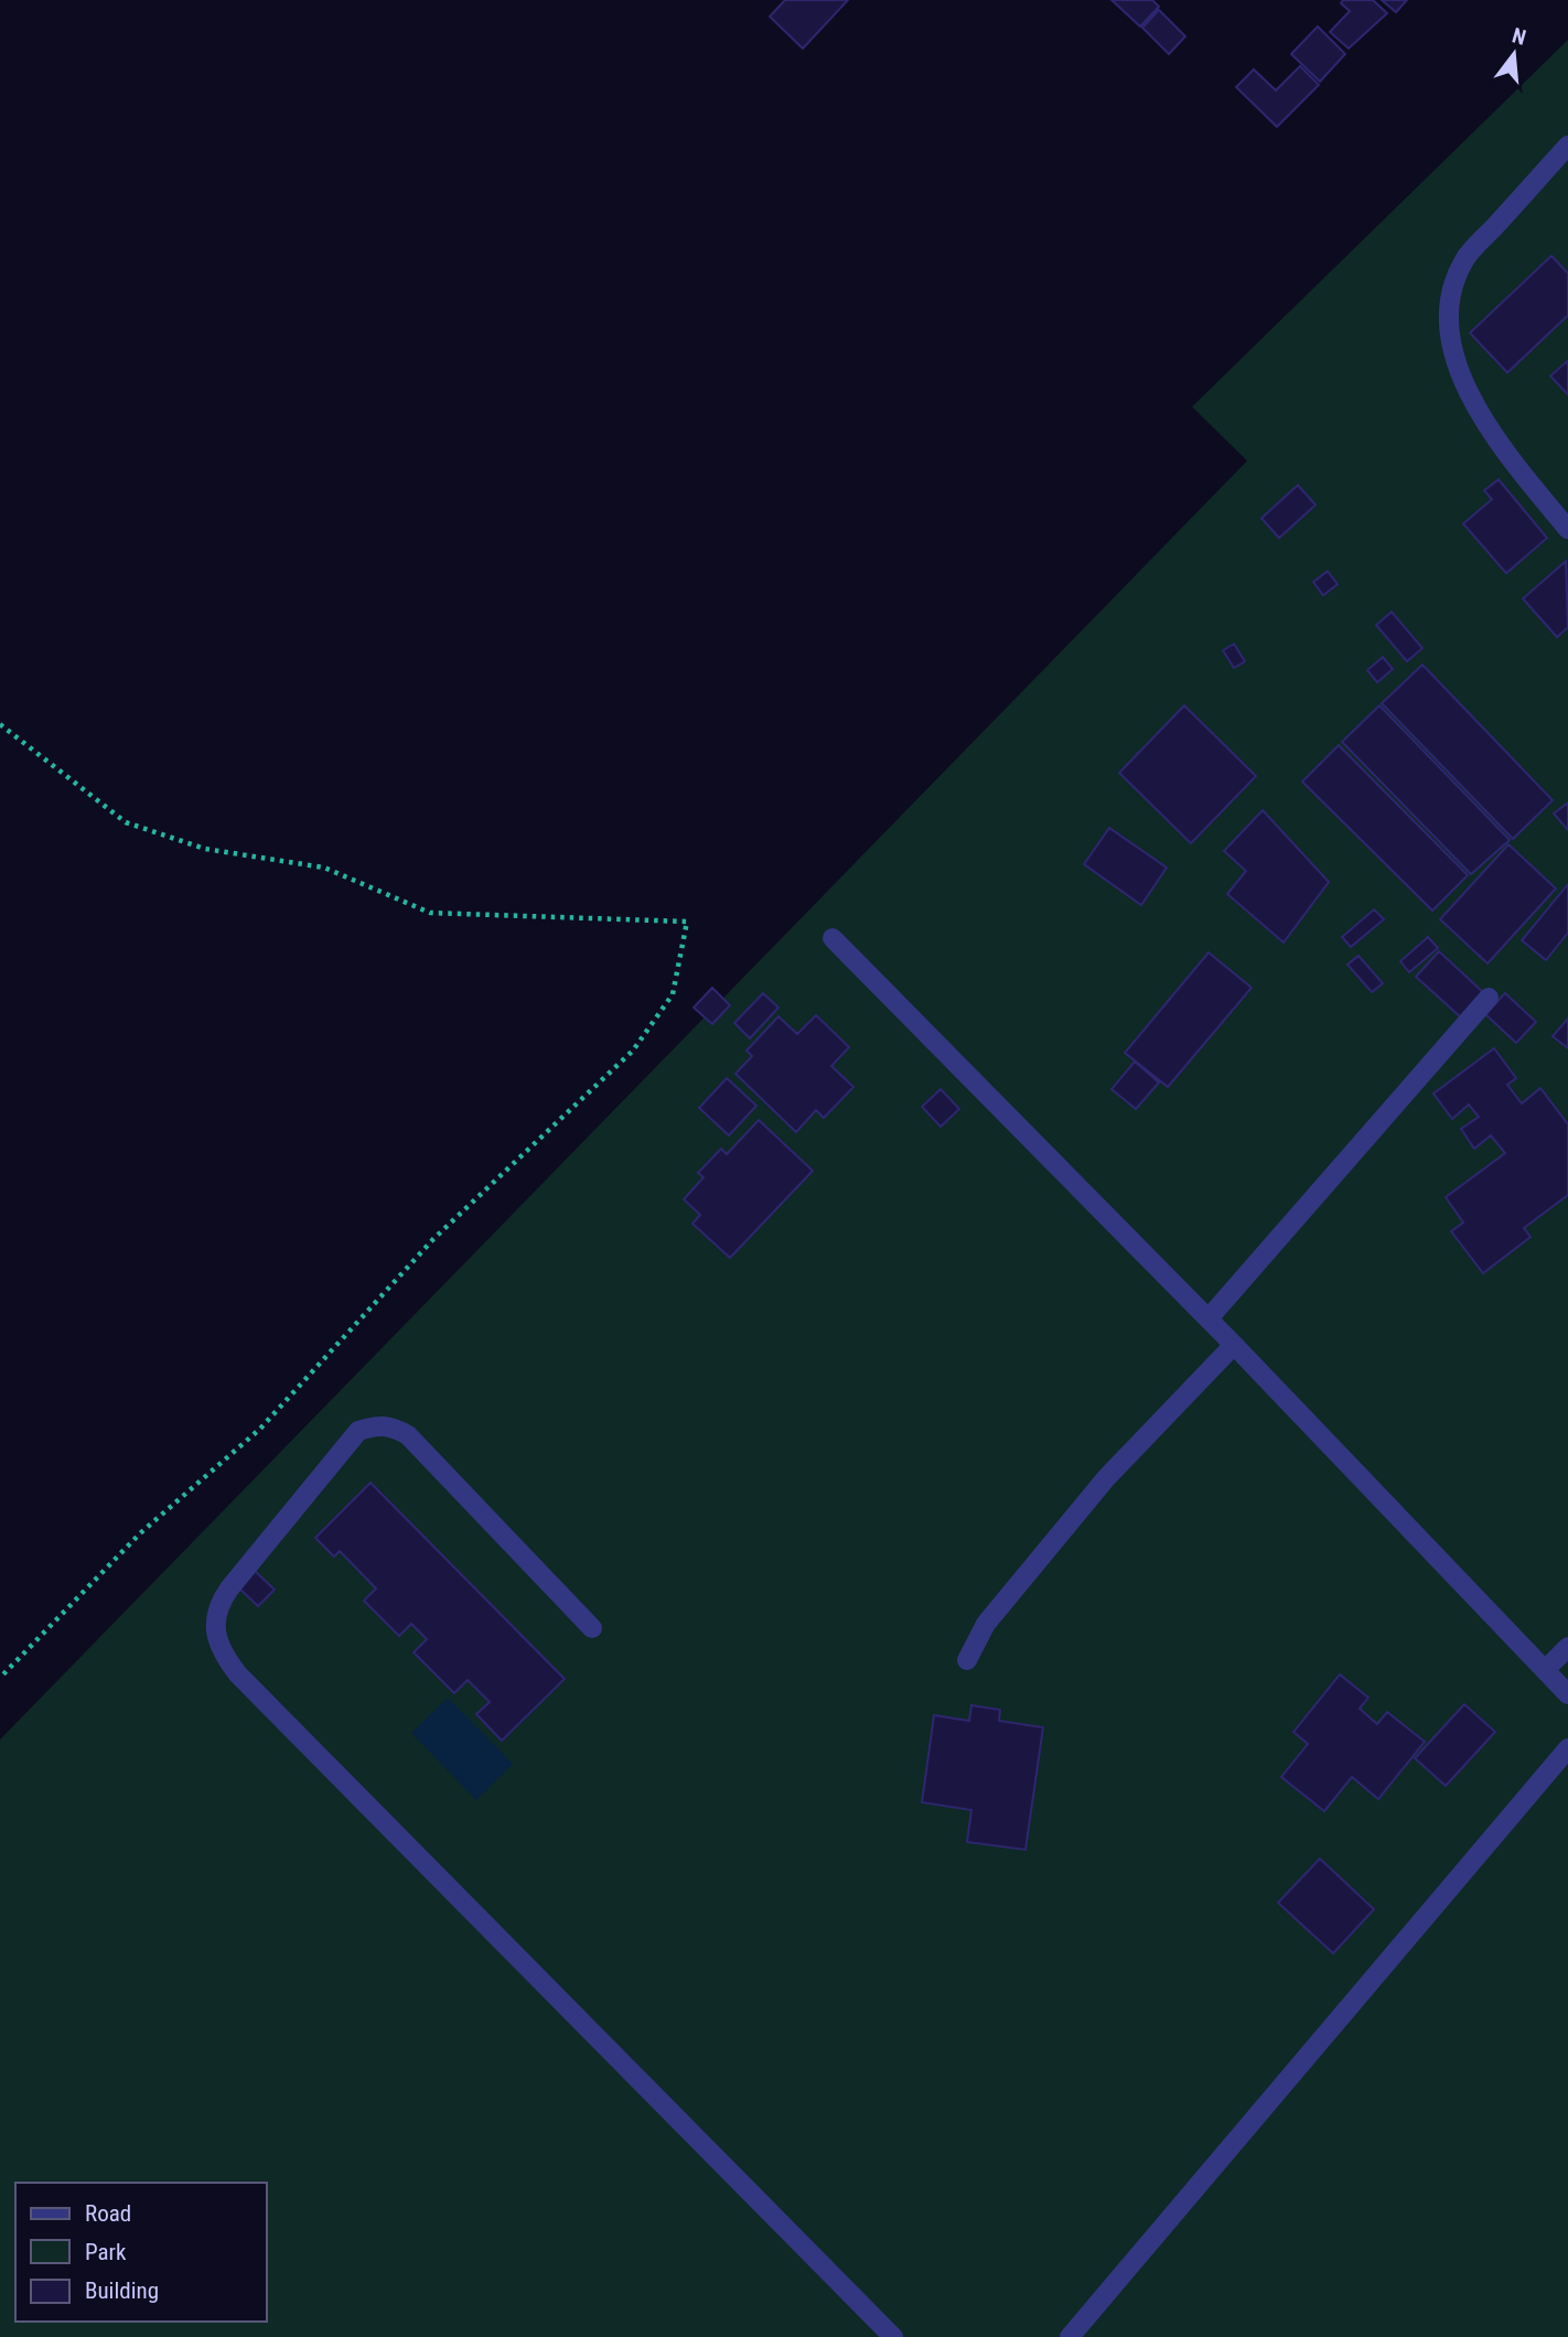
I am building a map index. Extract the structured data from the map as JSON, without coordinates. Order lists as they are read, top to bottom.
{
  "legend": ["Road", "Park", "Building"],
  "north": "top"
}
